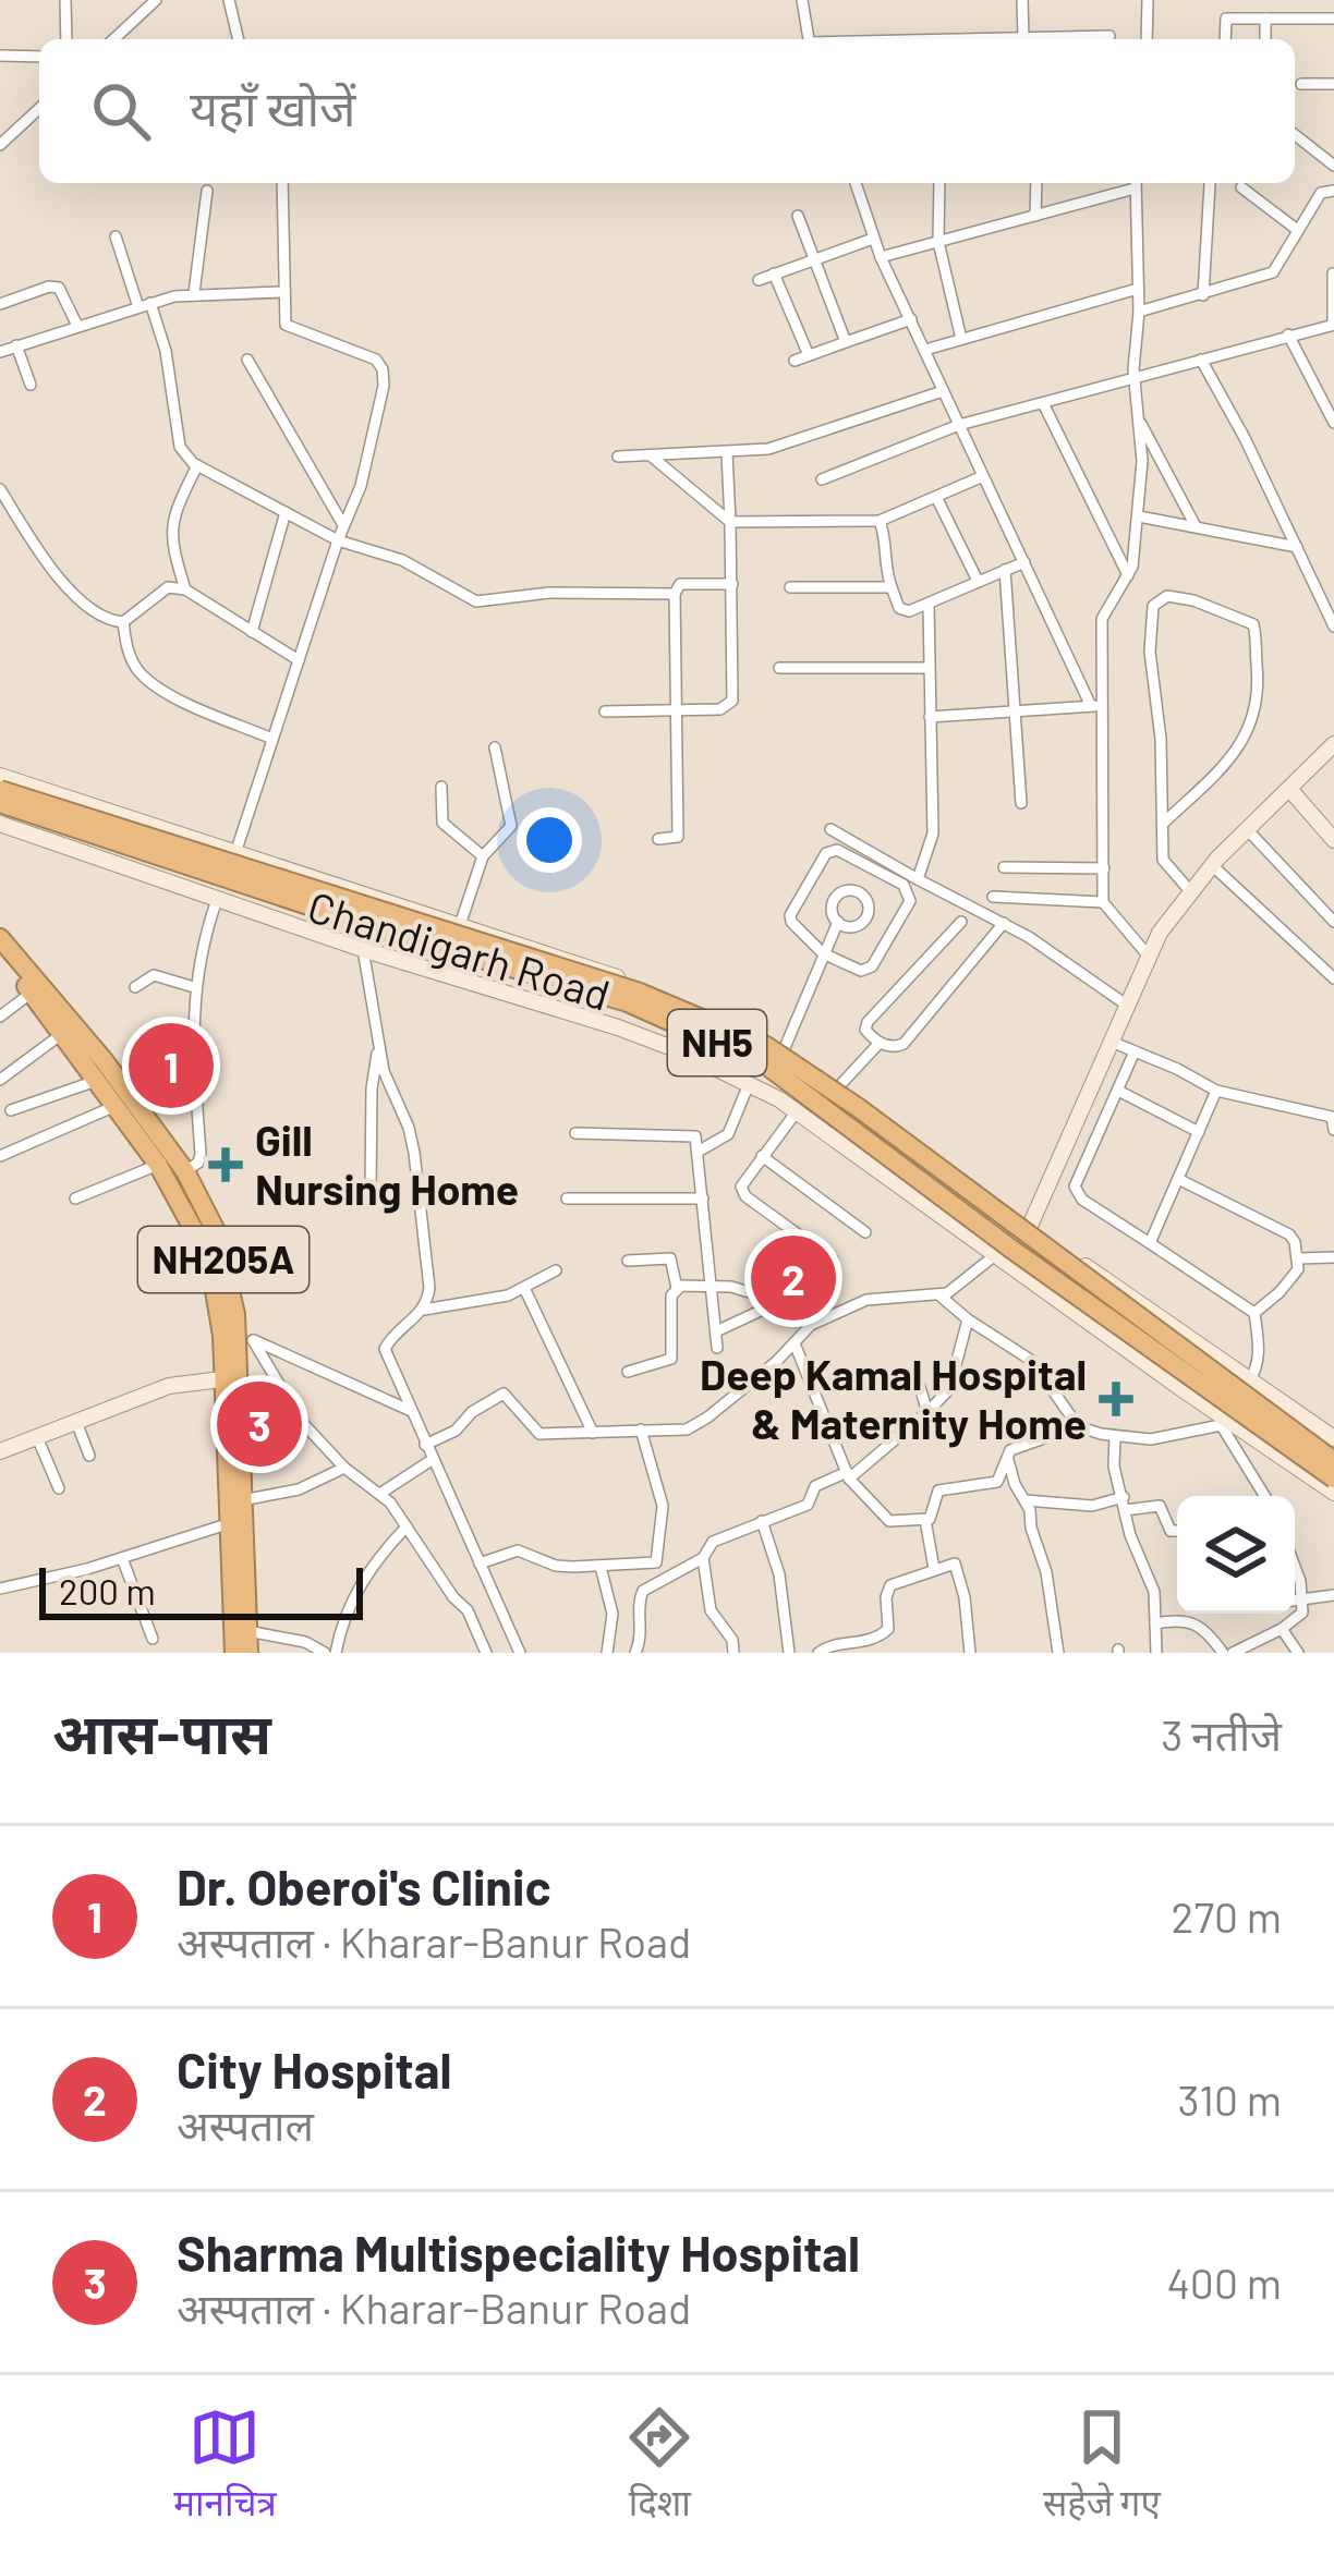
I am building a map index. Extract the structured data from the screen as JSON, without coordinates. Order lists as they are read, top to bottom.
{
  "streets": {
    "highway": ["Chandigarh Road", "NH5", "NH205A"]
  },
  "places": {
    "health": ["Gill Nursing Home", "Deep Kamal Hospital & Maternity Home"]
  },
  "scale_bar": "200 m",
  "page": {
    "search": "यहाँ खोजें",
    "pins": ["1", "2", "3"],
    "scale": "200 m",
    "heading": ["आस-पास", "3 नतीजे"],
    "list": [
      {
        "mark": "1",
        "name": "Dr. Oberoi's Clinic",
        "note": "अस्पताल · Kharar-Banur Road",
        "value": "270 m"
      },
      {
        "mark": "2",
        "name": "City Hospital",
        "note": "अस्पताल",
        "value": "310 m"
      },
      {
        "mark": "3",
        "name": "Sharma Multispeciality Hospital",
        "note": "अस्पताल · Kharar-Banur Road",
        "value": "400 m"
      }
    ],
    "nav": ["मानचित्र", "दिशा", "सहेजे गए"]
  }
}
